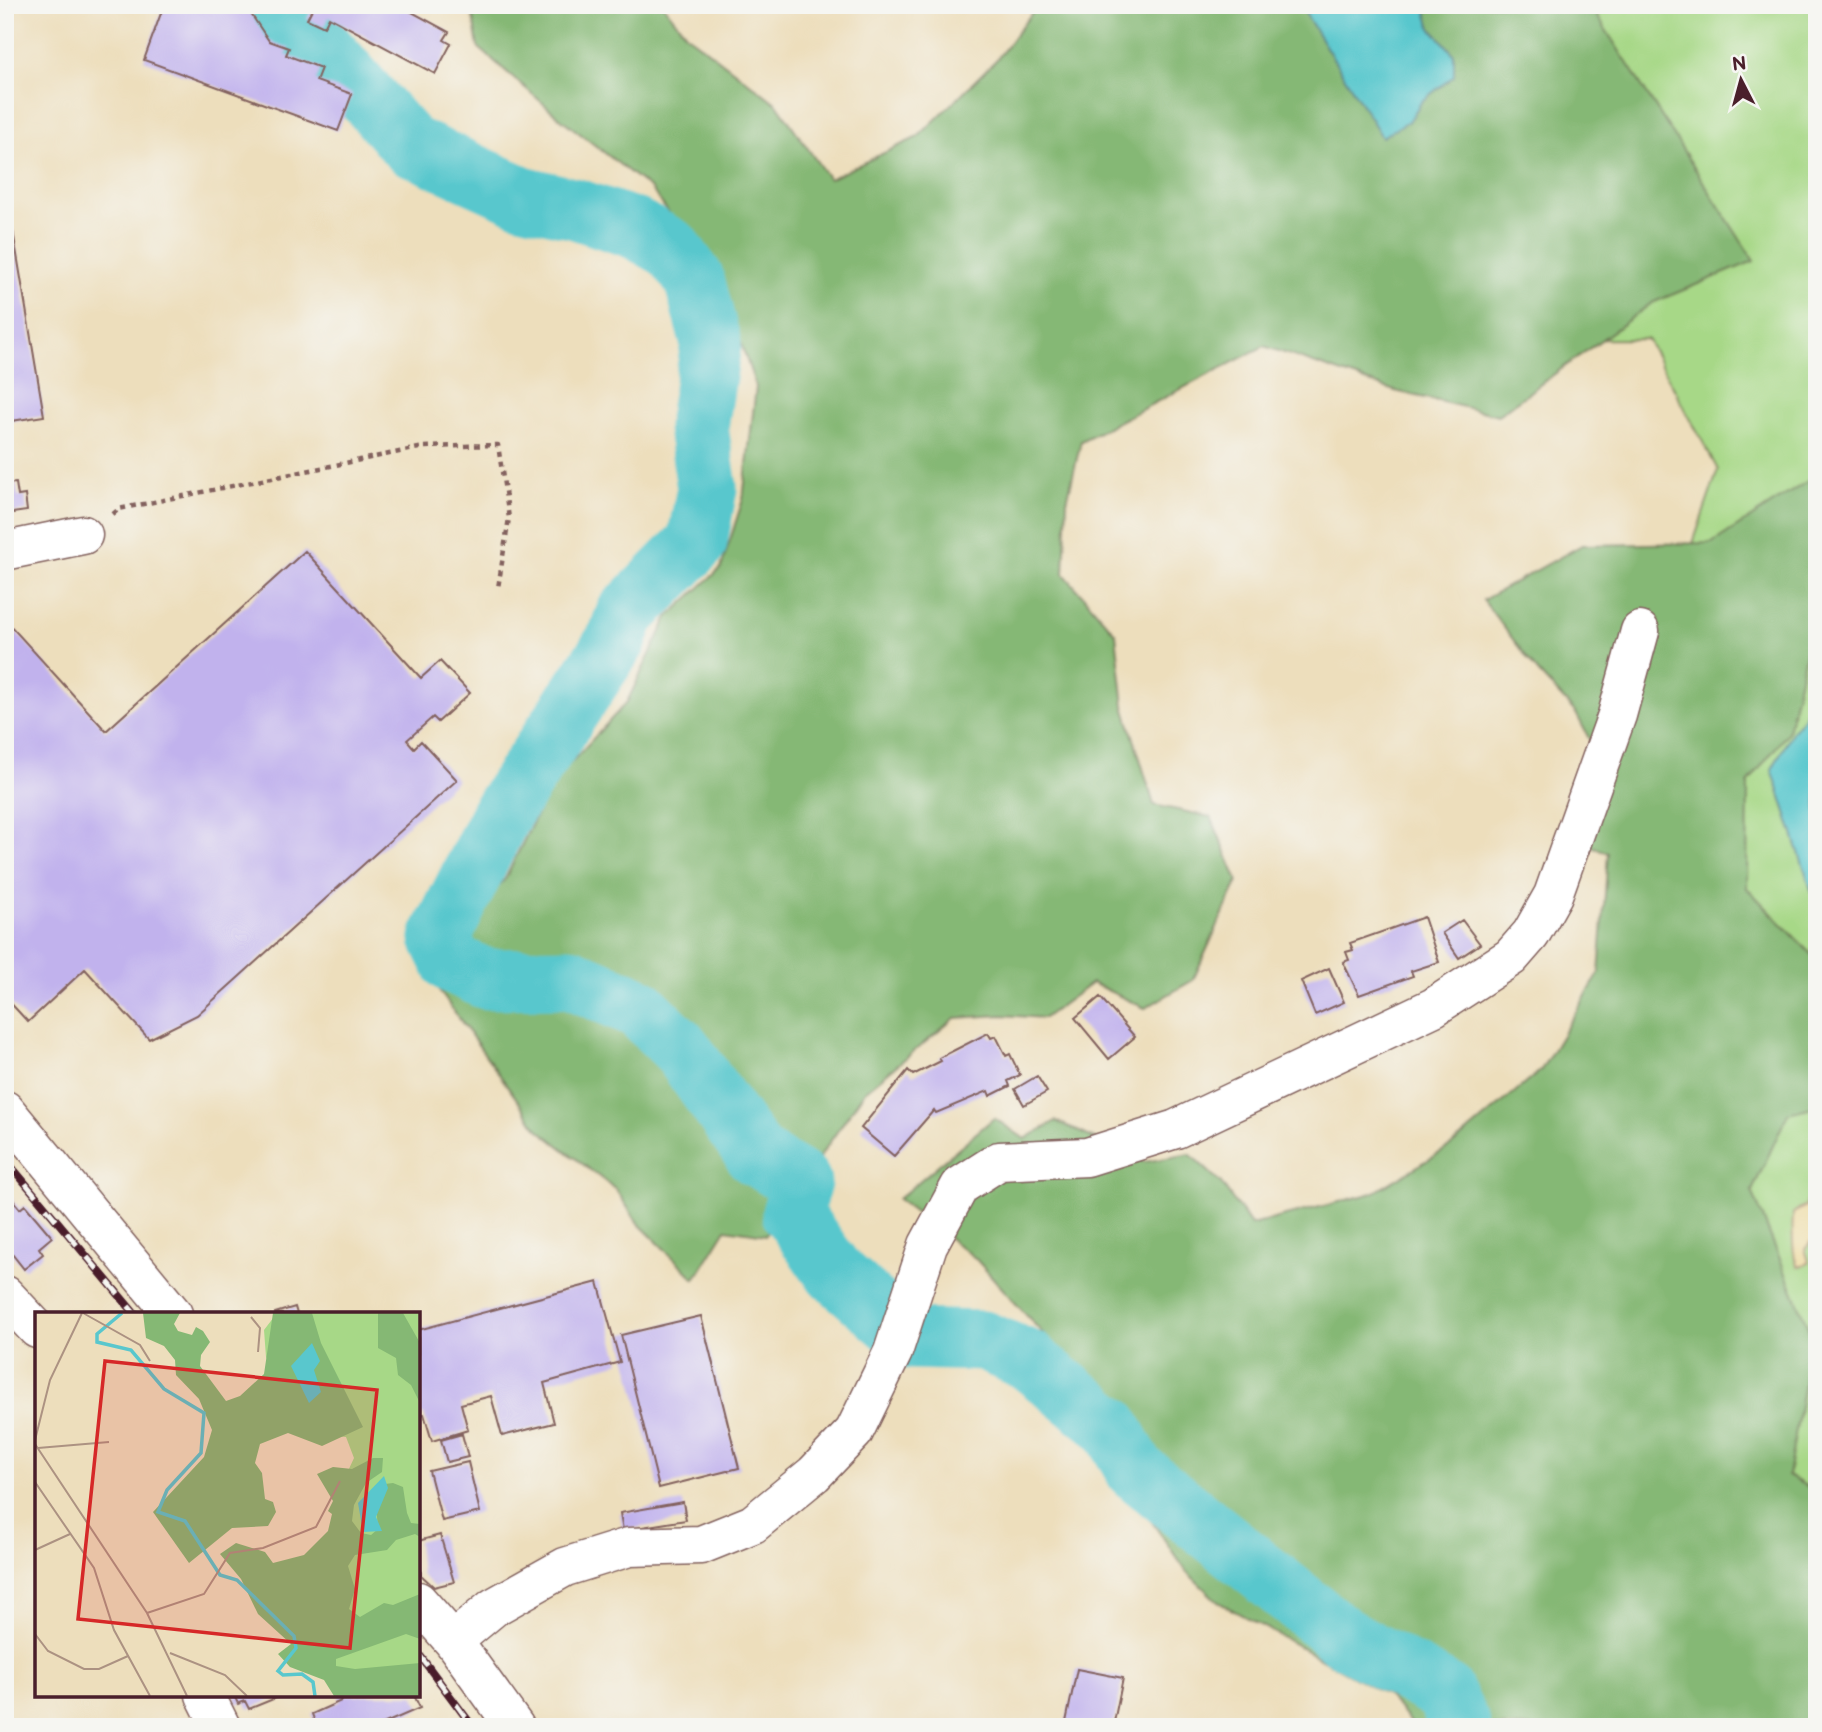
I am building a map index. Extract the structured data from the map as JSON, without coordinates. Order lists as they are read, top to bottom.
{
  "north": "top"
}
